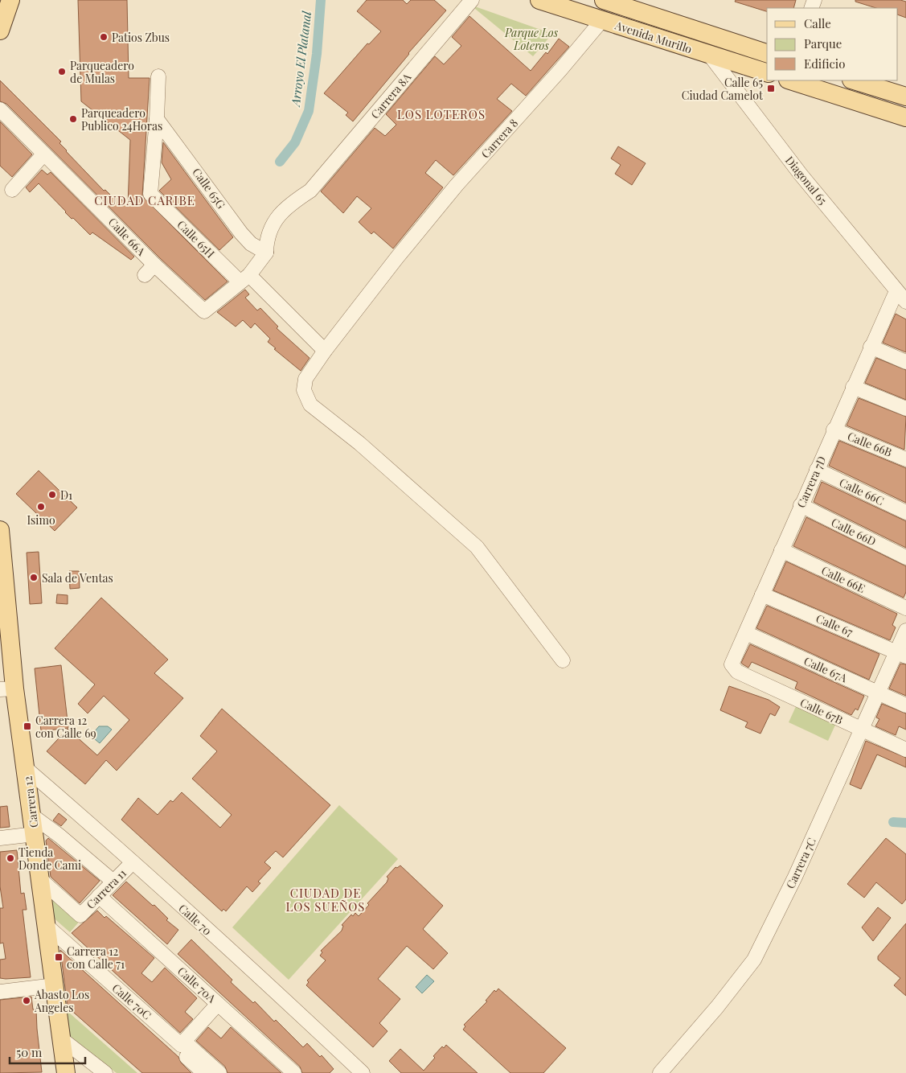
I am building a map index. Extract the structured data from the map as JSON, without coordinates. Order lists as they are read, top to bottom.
{
  "streets": {
    "main road": ["Avenida Murillo", "Carrera 12"],
    "street": [
      "Carrera 8A",
      "Carrera 8",
      "Diagonal 65",
      "Calle 65G",
      "Calle 66A",
      "Calle 65H",
      "Calle 66B",
      "Carrera 7D",
      "Calle 66C",
      "Calle 66D",
      "Calle 66E",
      "Calle 67",
      "Calle 67A",
      "Calle 67B",
      "Carrera 7C",
      "Carrera 11",
      "Calle 70",
      "Calle 70A",
      "Calle 70C"
    ]
  },
  "crossings": [
    ["Avenida Murillo", "Carrera 8"],
    ["Avenida Murillo", "Diagonal 65"],
    ["Carrera 8A", "Calle 65G"],
    ["Carrera 8", "Calle 65H"],
    ["Diagonal 65", "Carrera 7D"],
    ["Calle 65G", "Calle 65H"],
    ["Calle 66A", "Calle 65H"],
    ["Calle 66B", "Carrera 7D"],
    ["Carrera 7D", "Calle 66C"],
    ["Carrera 7D", "Calle 66D"],
    ["Carrera 7D", "Calle 66E"],
    ["Carrera 7D", "Calle 67"],
    ["Carrera 7D", "Calle 67A"],
    ["Carrera 7D", "Calle 67B"],
    ["Calle 67", "Carrera 7C"],
    ["Calle 67A", "Carrera 7C"],
    ["Calle 67B", "Carrera 7C"],
    ["Carrera 12", "Carrera 11"],
    ["Carrera 12", "Calle 70"],
    ["Carrera 12", "Calle 70C"],
    ["Carrera 11", "Calle 70"],
    ["Carrera 11", "Calle 70A"]
  ],
  "districts": ["LOS LOTEROS", "CIUDAD CARIBE", "CIUDAD DE LOS SUEÑOS"],
  "water": ["Arroyo El Platanal"],
  "parks": ["Parque Los Loteros"],
  "places": {
    "other": [
      "Patios Zbus",
      "Parqueadero de Mulas",
      "Parqueadero Publico 24Horas",
      "D1",
      "Isimo",
      "Sala de Ventas",
      "Tienda Donde Cami",
      "Abasto Los Angeles"
    ],
    "transit": ["Calle 65 Ciudad Camelot", "Carrera 12 con Calle 69", "Carrera 12 con Calle 71"]
  },
  "legend": ["Calle", "Parque", "Edificio"],
  "scale_bar": "50 m"
}
